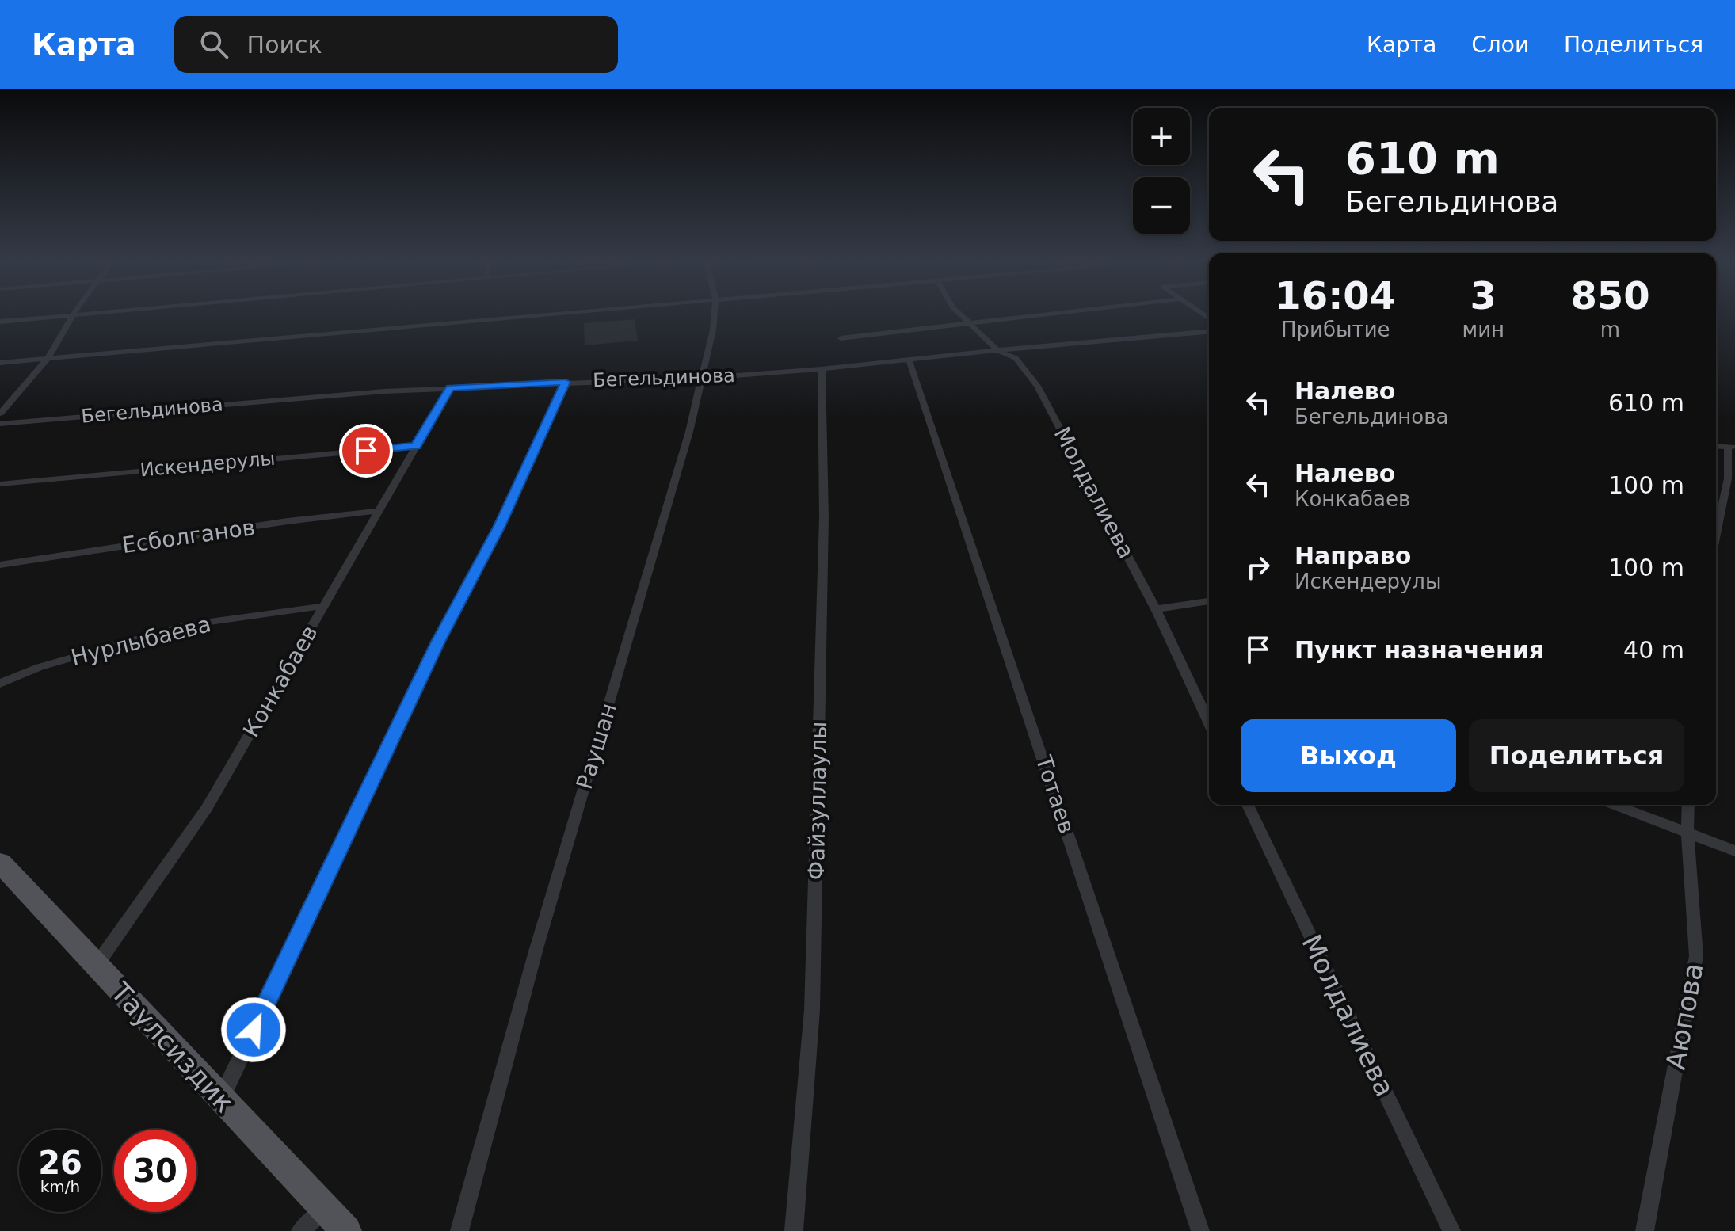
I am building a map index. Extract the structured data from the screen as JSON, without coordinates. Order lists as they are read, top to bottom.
{
  "streets": {
    "main road": ["Таулсиздик"],
    "street": [
      "Бегельдинова",
      "Искендерулы",
      "Молдалиева",
      "Есболганов",
      "Нурлыбаева",
      "Конкабаев",
      "Раушан",
      "Тотаев",
      "Файзуллаулы",
      "Аюпова"
    ]
  },
  "crossings": [
    ["Бегельдинова", "Молдалиева"],
    ["Бегельдинова", "Конкабаев"],
    ["Бегельдинова", "Раушан"],
    ["Бегельдинова", "Тотаев"],
    ["Бегельдинова", "Файзуллаулы"],
    ["Искендерулы", "Конкабаев"],
    ["Есболганов", "Конкабаев"],
    ["Нурлыбаева", "Конкабаев"],
    ["Конкабаев", "Таулсиздик"]
  ],
  "page": {
    "header": "Карта",
    "search": "Поиск",
    "nav": ["Карта", "Слои", "Поделиться"],
    "map_buttons": ["+", "−"],
    "turn": ["610 m", "Бегельдинова"],
    "eta": [
      "16:04",
      "Прибытие",
      "3",
      "мин",
      "850",
      "m"
    ],
    "list": [
      {
        "name": "Налево",
        "note": "Бегельдинова",
        "value": "610 m"
      },
      {
        "name": "Налево",
        "note": "Конкабаев",
        "value": "100 m"
      },
      {
        "name": "Направо",
        "note": "Искендерулы",
        "value": "100 m"
      },
      {
        "name": "Пункт назначения",
        "value": "40 m"
      }
    ],
    "buttons": ["Выход", "Поделиться"],
    "speed": "26 km/h",
    "limit": "30"
  }
}
